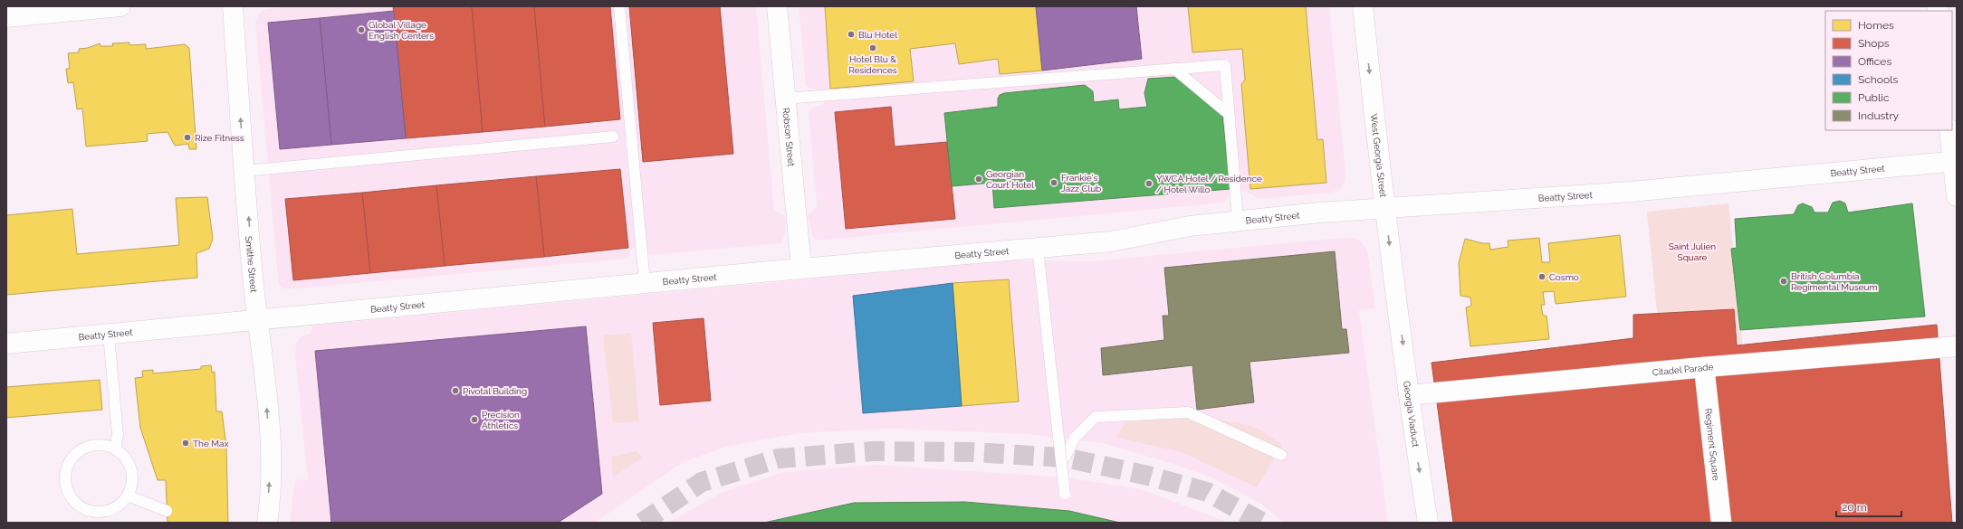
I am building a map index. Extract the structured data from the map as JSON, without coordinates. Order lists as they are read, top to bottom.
{
  "streets": {
    "street": [
      "Robson Street",
      "West Georgia Street",
      "Beatty Street",
      "Smithe Street",
      "Citadel Parade",
      "Georgia Viaduct",
      "Regiment Square"
    ]
  },
  "crossings": [
    ["Robson Street", "Beatty Street"],
    ["West Georgia Street", "Beatty Street"],
    ["West Georgia Street", "Georgia Viaduct"],
    ["Beatty Street", "Smithe Street"],
    ["Citadel Parade", "Georgia Viaduct"],
    ["Citadel Parade", "Regiment Square"]
  ],
  "one_way": ["West Georgia Street", "Smithe Street", "Georgia Viaduct"],
  "parks": ["Saint Julien Square"],
  "places": [
    "Global Village English Centers",
    "Blu Hotel",
    "Hotel Blu & Residences",
    "Rize Fitness",
    "Georgian Court Hotel",
    "Frankie's Jazz Club",
    "YWCA Hotel / Residence / Hotel Willo",
    "Cosmo",
    "British Columbia Regimental Museum",
    "Pivotal Building",
    "Precision Athletics",
    "The Max"
  ],
  "legend": [
    "Homes",
    "Shops",
    "Offices",
    "Schools",
    "Public",
    "Industry"
  ],
  "scale_bar": "20 m"
}
